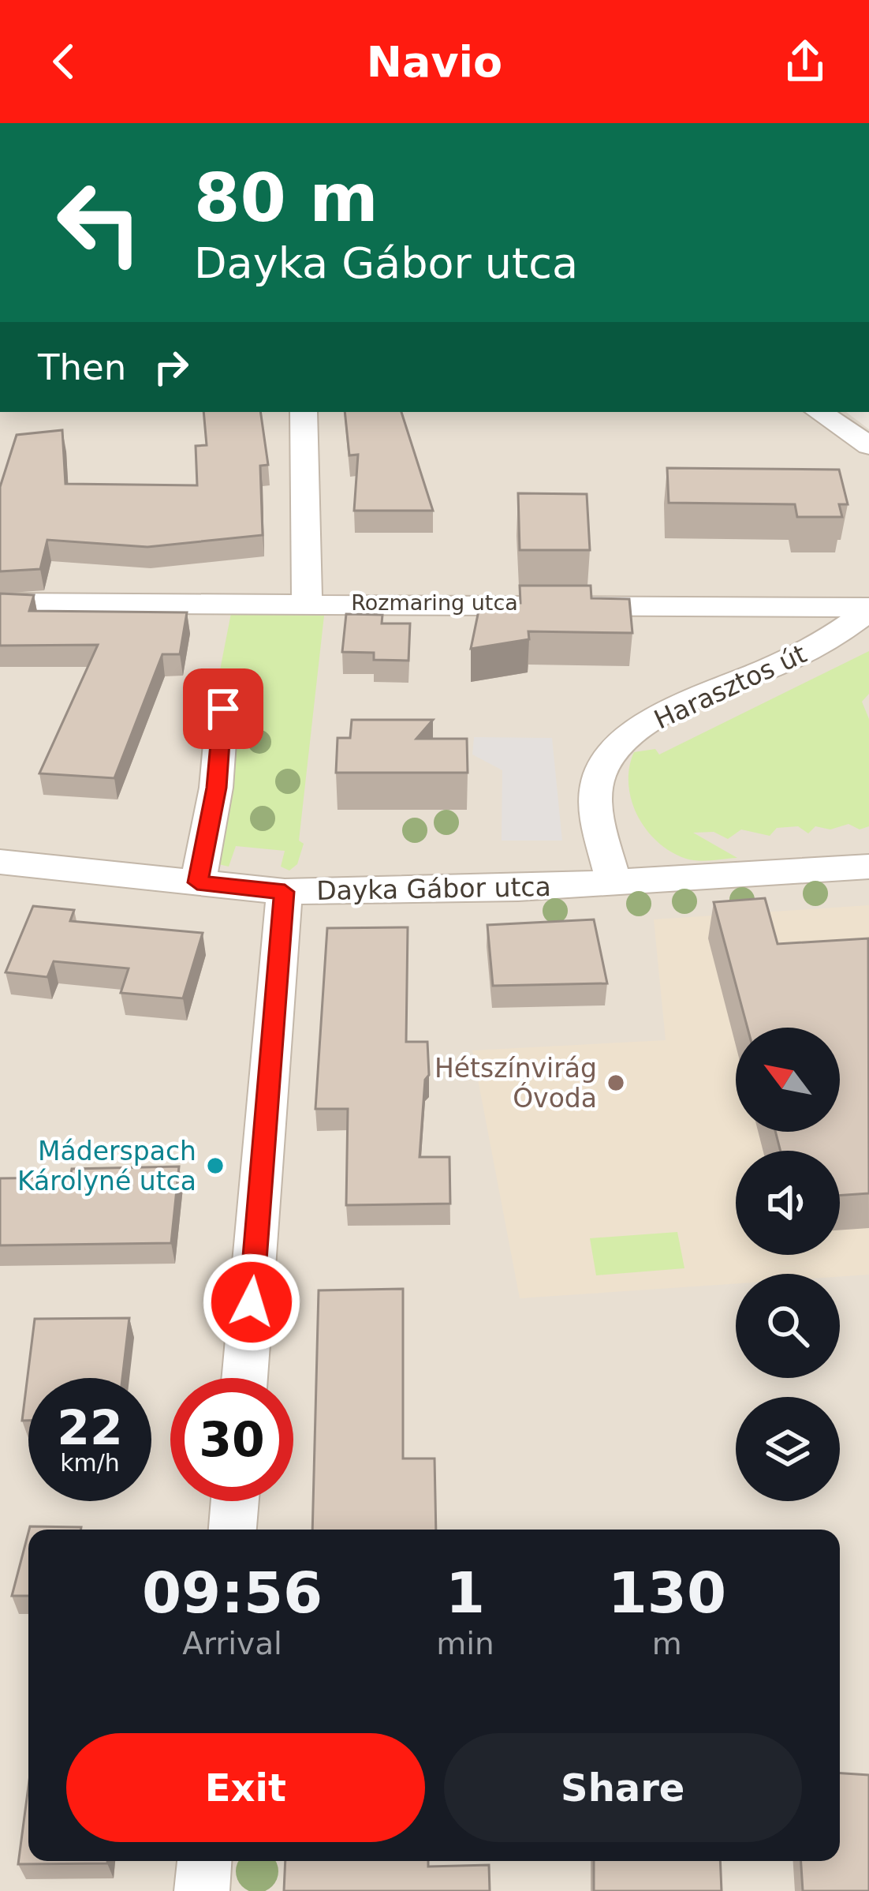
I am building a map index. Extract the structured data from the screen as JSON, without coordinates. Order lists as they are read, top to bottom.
{
  "streets": {
    "street": ["Rozmaring utca", "Harasztos út", "Dayka Gábor utca"]
  },
  "crossings": [
    ["Rozmaring utca", "Harasztos út"],
    ["Harasztos út", "Dayka Gábor utca"]
  ],
  "places": ["Hétszínvirág Óvoda", "Máderspach Károlyné utca"],
  "north": "top left",
  "page": {
    "header": "Navio",
    "turn": ["80 m", "Dayka Gábor utca"],
    "then": "Then",
    "speed": "22 km/h",
    "limit": "30",
    "eta": [
      "09:56",
      "Arrival",
      "1",
      "min",
      "130",
      "m"
    ],
    "buttons": ["Exit", "Share"]
  }
}
